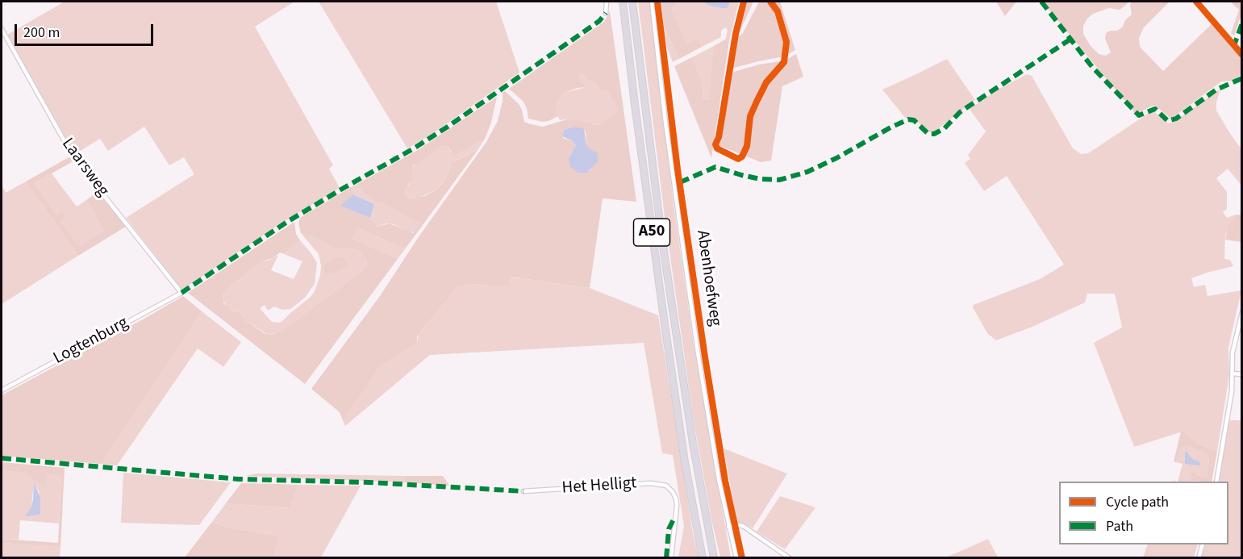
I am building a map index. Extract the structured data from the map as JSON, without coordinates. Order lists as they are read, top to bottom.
{
  "streets": {
    "highway": ["A50"],
    "street": [
      "Laarsweg",
      "Abenhoefweg",
      "Logtenburg",
      "Het Helligt"
    ]
  },
  "crossings": [
    ["Laarsweg", "Logtenburg"]
  ],
  "legend": ["Cycle path", "Path"],
  "scale_bar": "200 m"
}
